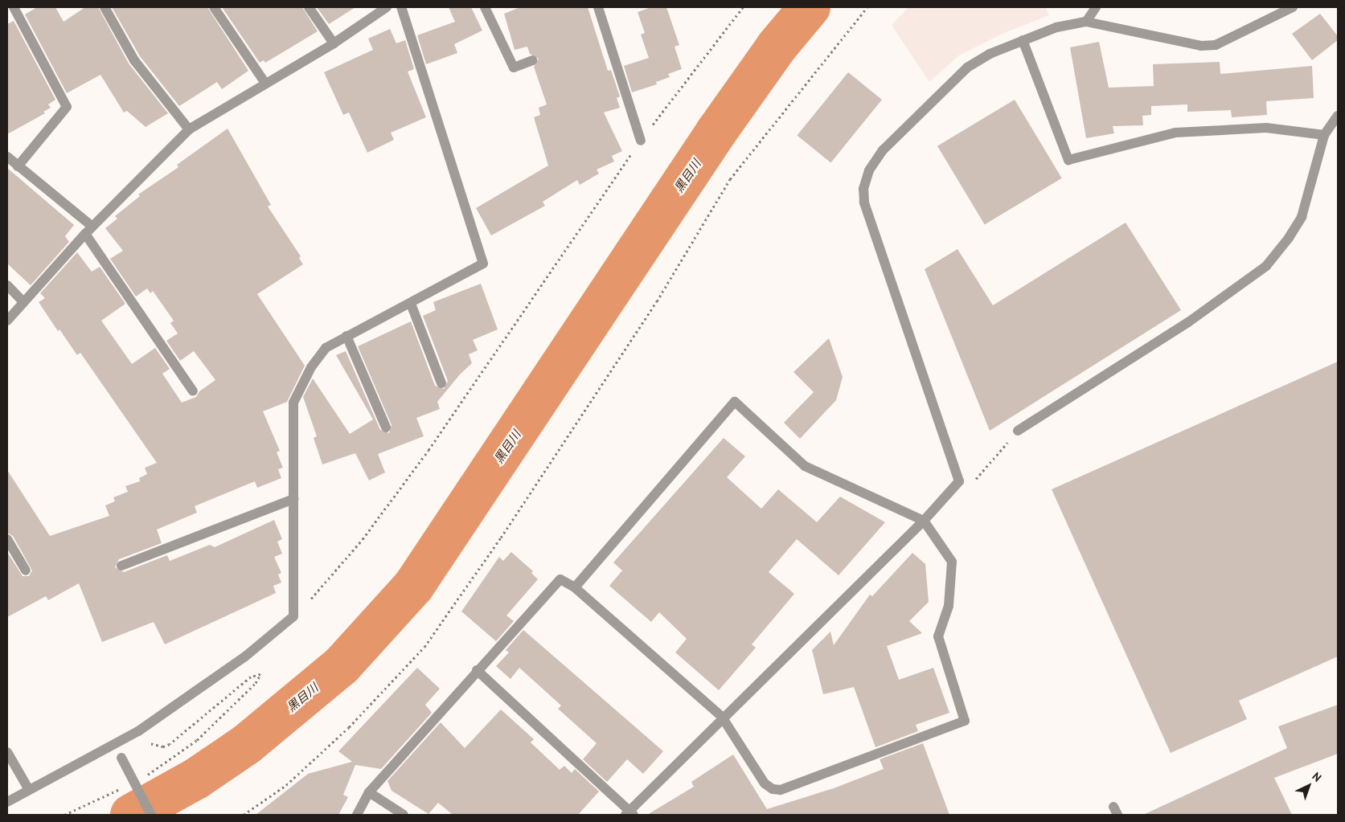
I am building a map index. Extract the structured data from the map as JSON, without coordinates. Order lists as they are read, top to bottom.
{
  "water": ["黒目川"],
  "north": "top right"
}
